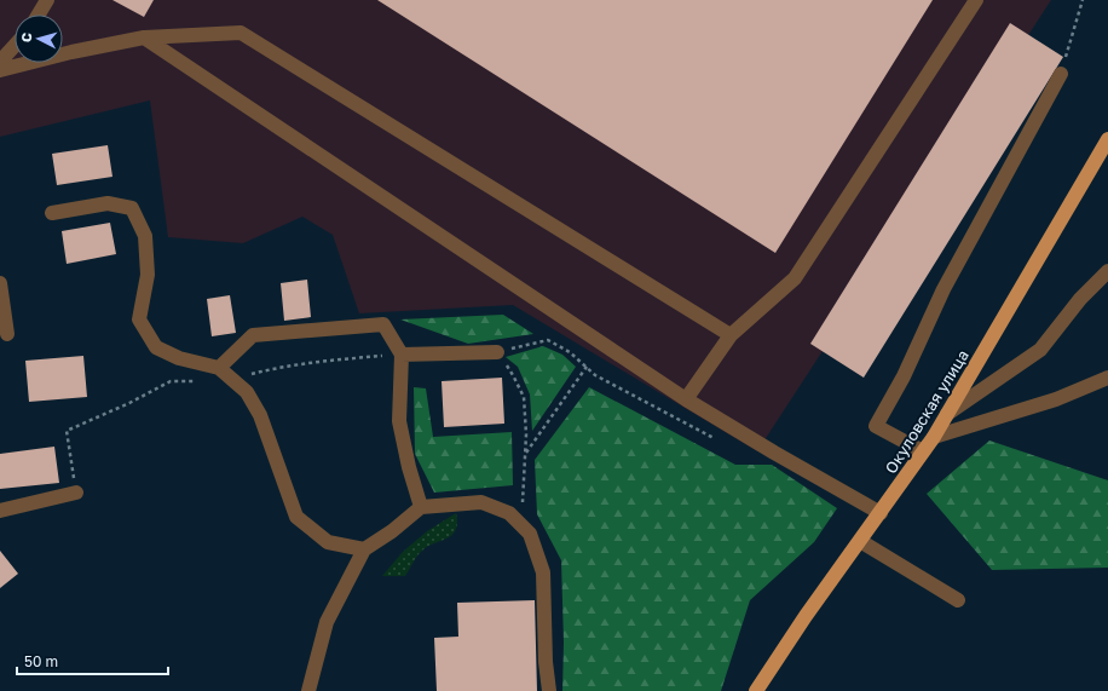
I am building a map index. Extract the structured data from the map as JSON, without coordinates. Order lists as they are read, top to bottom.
{
  "streets": {
    "main road": ["Окуловская улица"]
  },
  "scale_bar": "50 m",
  "north": "left"
}
